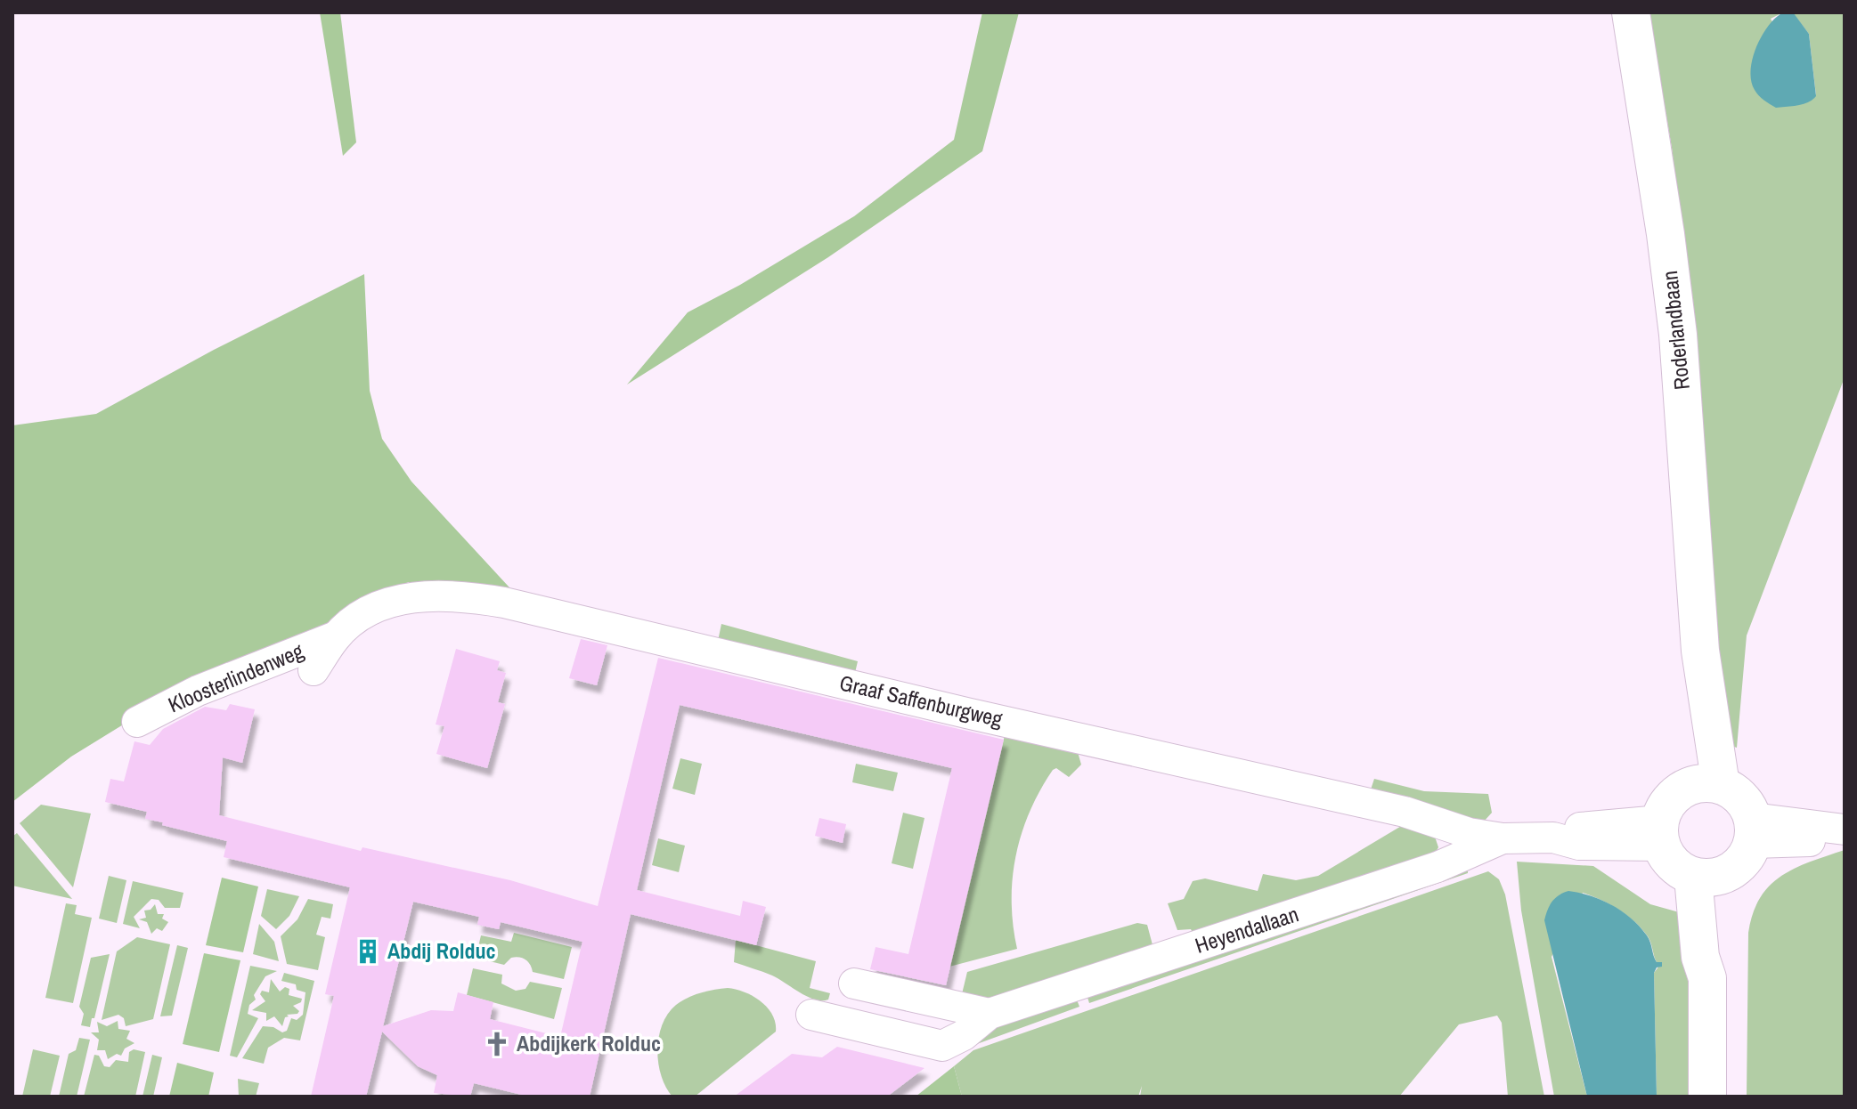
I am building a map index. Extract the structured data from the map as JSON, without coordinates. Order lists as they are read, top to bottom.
{
  "streets": {
    "main road": ["Roderlandbaan"],
    "street": ["Kloosterlindenweg", "Graaf Saffenburgweg", "Heyendallaan"]
  },
  "crossings": [
    ["Roderlandbaan", "Graaf Saffenburgweg"],
    ["Kloosterlindenweg", "Graaf Saffenburgweg"],
    ["Graaf Saffenburgweg", "Heyendallaan"]
  ],
  "places": {
    "building": ["Abdij Rolduc"],
    "church": ["Abdijkerk Rolduc"]
  }
}
